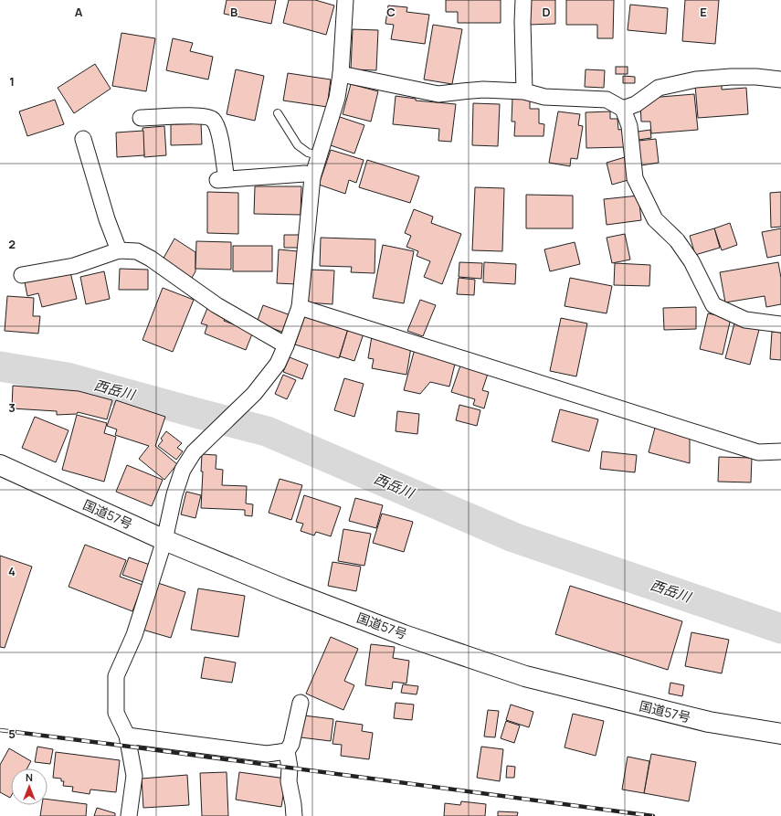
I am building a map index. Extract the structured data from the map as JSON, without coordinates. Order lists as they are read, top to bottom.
{
  "streets": {
    "highway": ["国道57号"]
  },
  "water": ["西岳川"],
  "north": "top",
  "grid": {
    "columns": [
      "A",
      "B",
      "C",
      "D",
      "E"
    ],
    "rows": [
      "1",
      "2",
      "3",
      "4",
      "5"
    ]
  }
}
